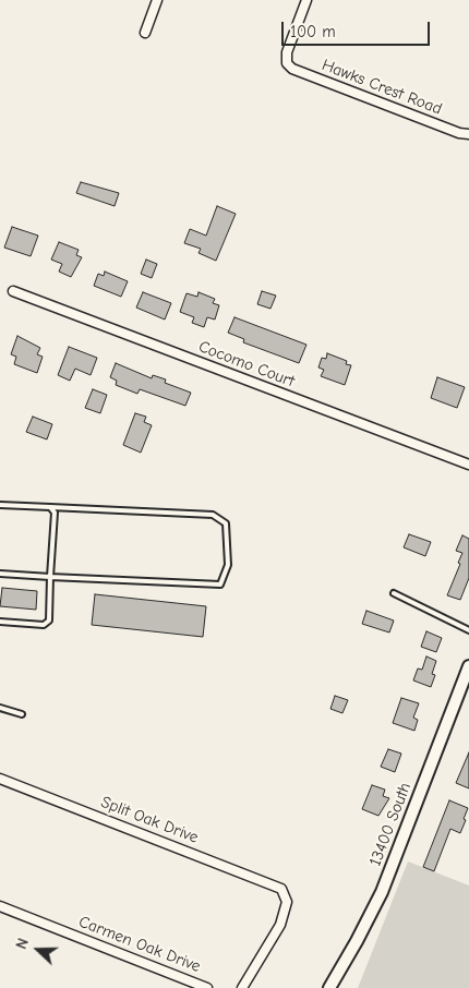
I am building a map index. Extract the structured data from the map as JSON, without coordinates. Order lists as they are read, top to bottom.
{
  "streets": {
    "street": [
      "Hawks Crest Road",
      "Cocomo Court",
      "Split Oak Drive",
      "13400 South",
      "Carmen Oak Drive"
    ]
  },
  "scale_bar": "100 m",
  "north": "left"
}
